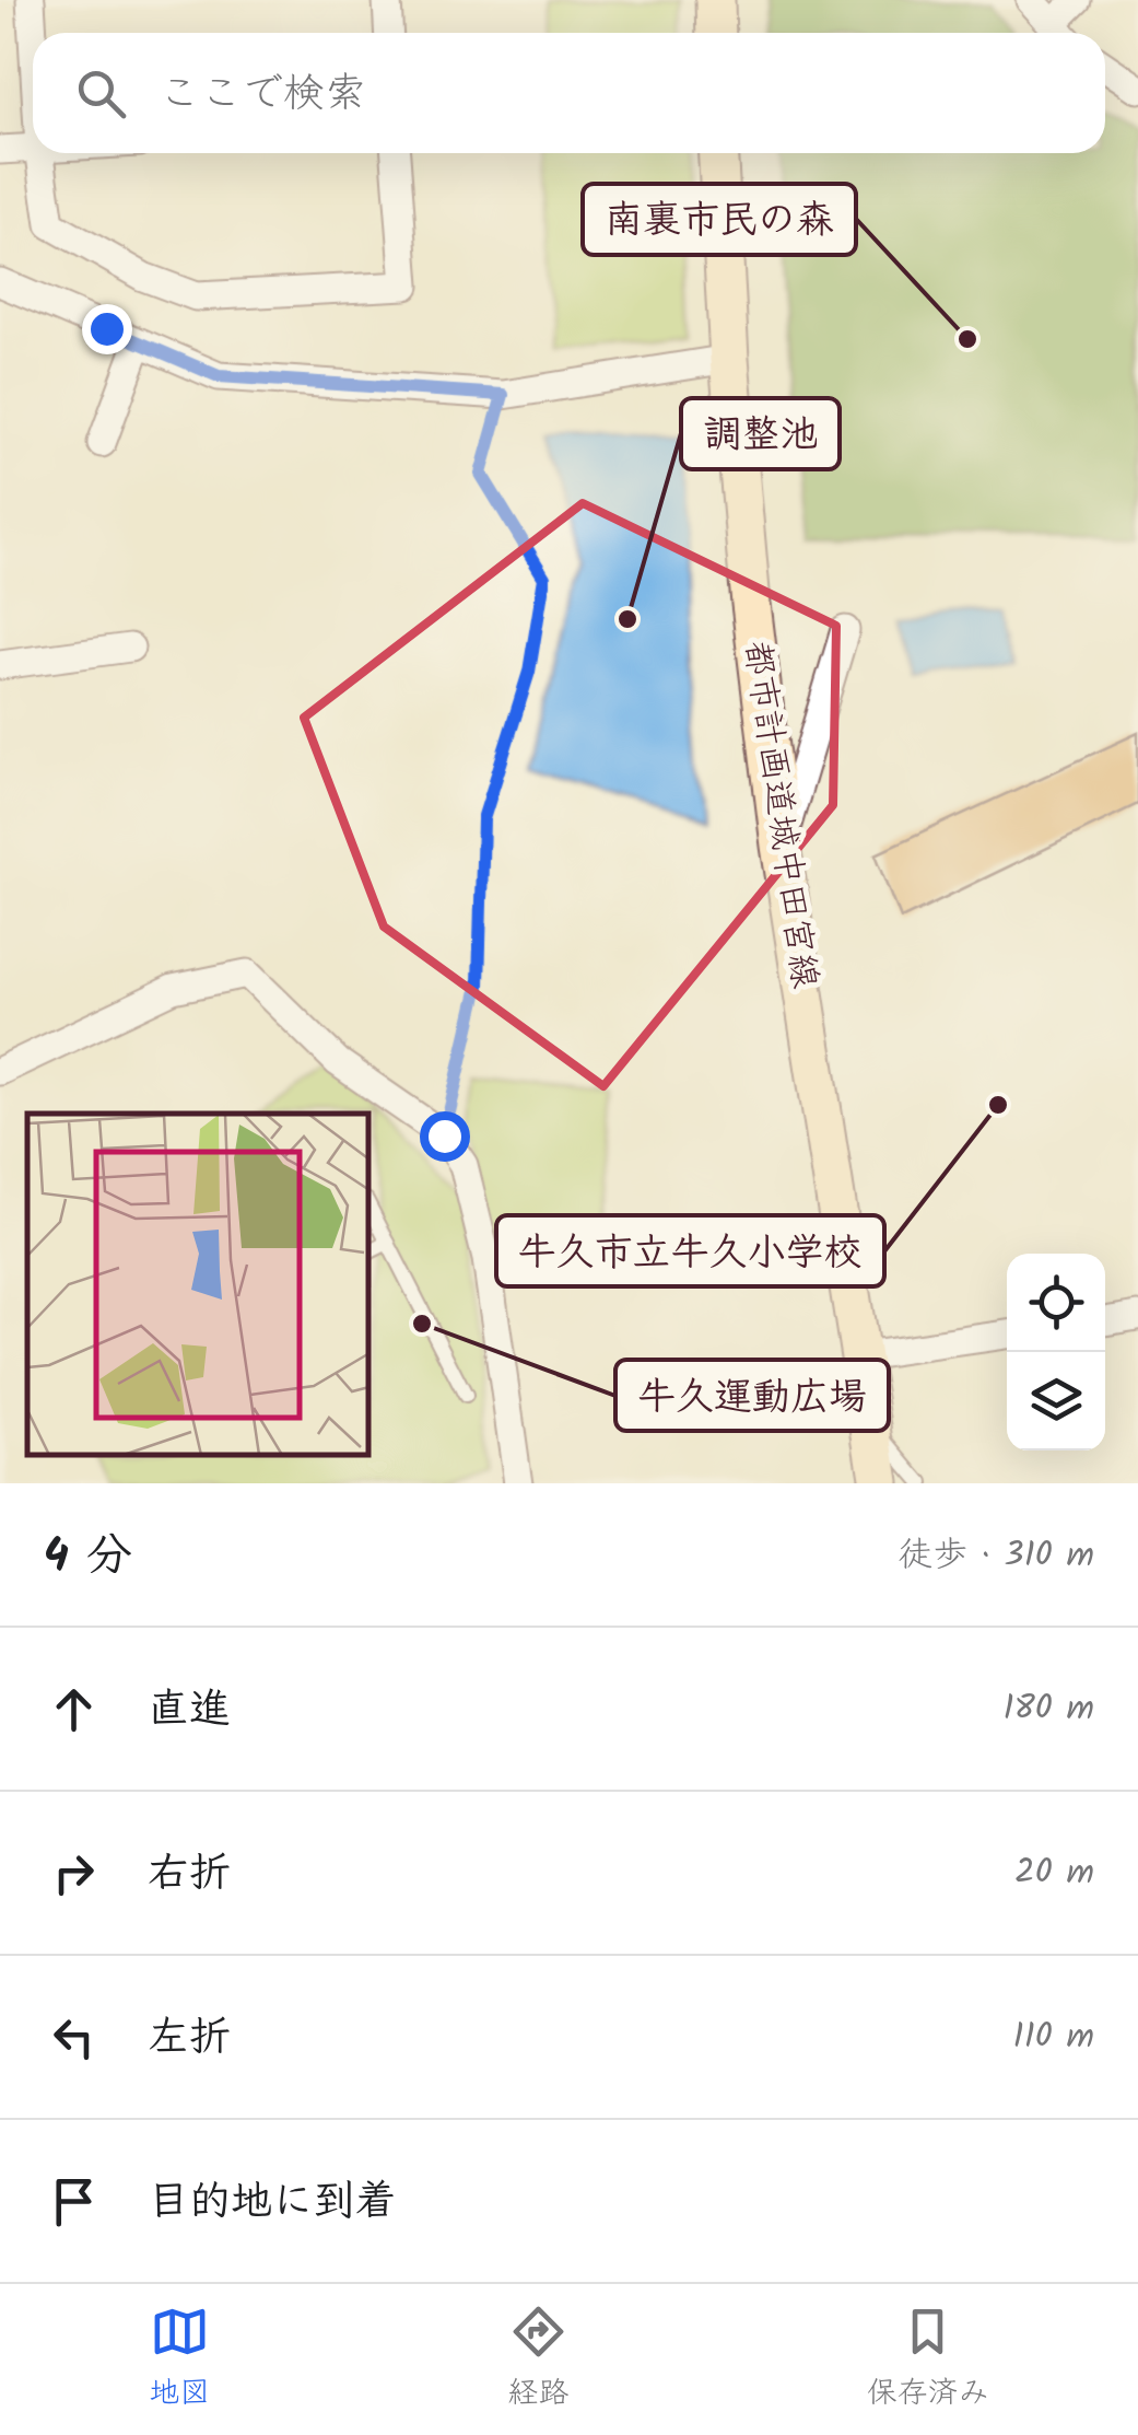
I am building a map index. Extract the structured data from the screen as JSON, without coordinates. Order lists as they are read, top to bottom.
{
  "streets": {
    "street": ["都市計画道城中田宮線"]
  },
  "places": [
    "南裏市民の森",
    "調整池",
    "牛久市立牛久小学校",
    "牛久運動広場"
  ],
  "page": {
    "search": "ここで検索",
    "heading": ["4 分", "徒歩 · 310 m"],
    "list": [
      ["直進", "180 m"],
      ["右折", "20 m"],
      ["左折", "110 m"],
      "目的地に到着"
    ],
    "nav": ["地図", "経路", "保存済み"]
  }
}
